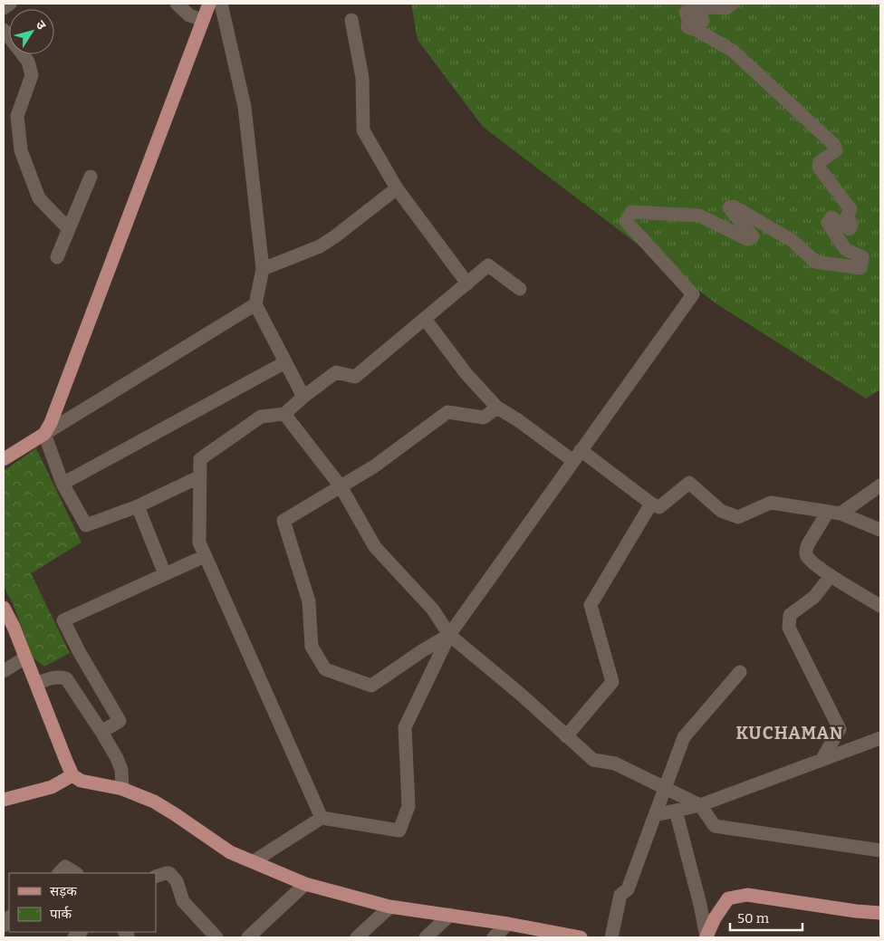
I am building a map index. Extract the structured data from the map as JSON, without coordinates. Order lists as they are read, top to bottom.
{
  "districts": ["KUCHAMAN"],
  "legend": ["सड़क", "पार्क"],
  "scale_bar": "50 m",
  "north": "top right"
}
